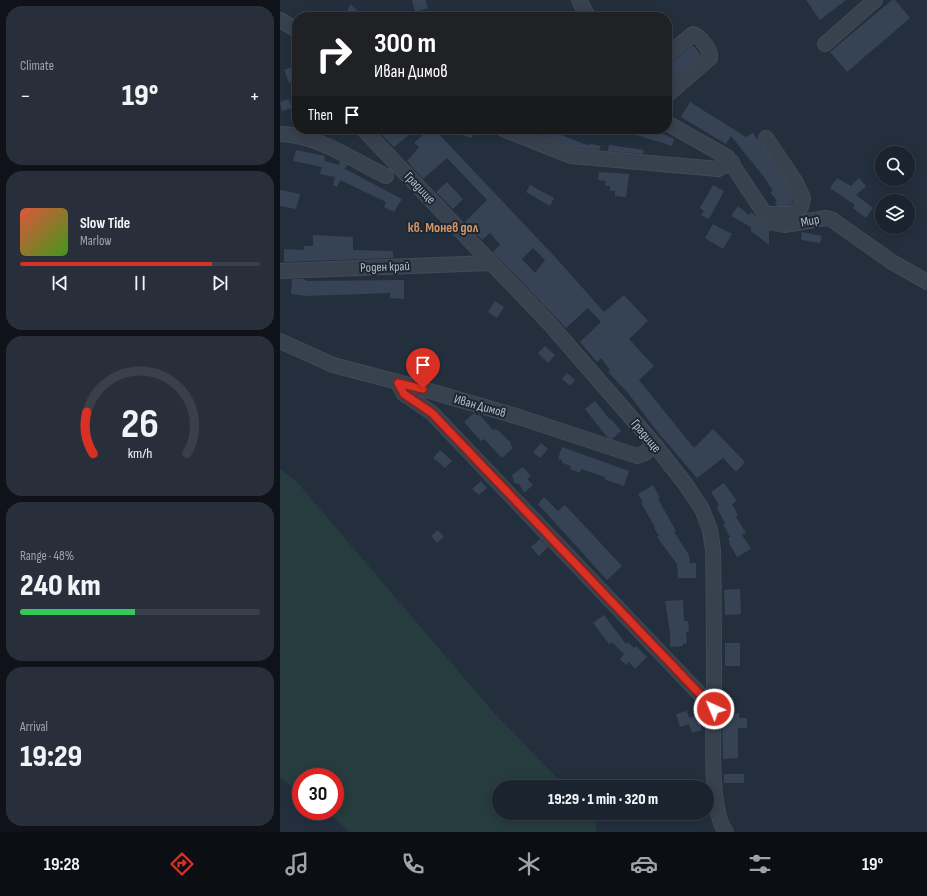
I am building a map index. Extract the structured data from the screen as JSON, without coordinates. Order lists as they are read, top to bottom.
{
  "streets": {
    "street": [
      "Градище",
      "Мир",
      "Роден край",
      "Иван Димов"
    ]
  },
  "crossings": [
    ["Градище", "Роден край"],
    ["Градище", "Иван Димов"]
  ],
  "districts": ["кв. Монев дол"],
  "page": {
    "tile": [
      "Climate",
      ["Range · 48%", "240 km"],
      ["Arrival", "19:29"]
    ],
    "turn": ["300 m", "Иван Димов"],
    "heat": ["−", "19°", "+"],
    "then": "Then",
    "song": ["Slow Tide", "Marlow"],
    "limit": "30",
    "trip": "19:29 · 1 min · 320 m",
    "tabs": ["19:28", "19°"],
    "gauge": ["26", "km/h"]
  }
}
